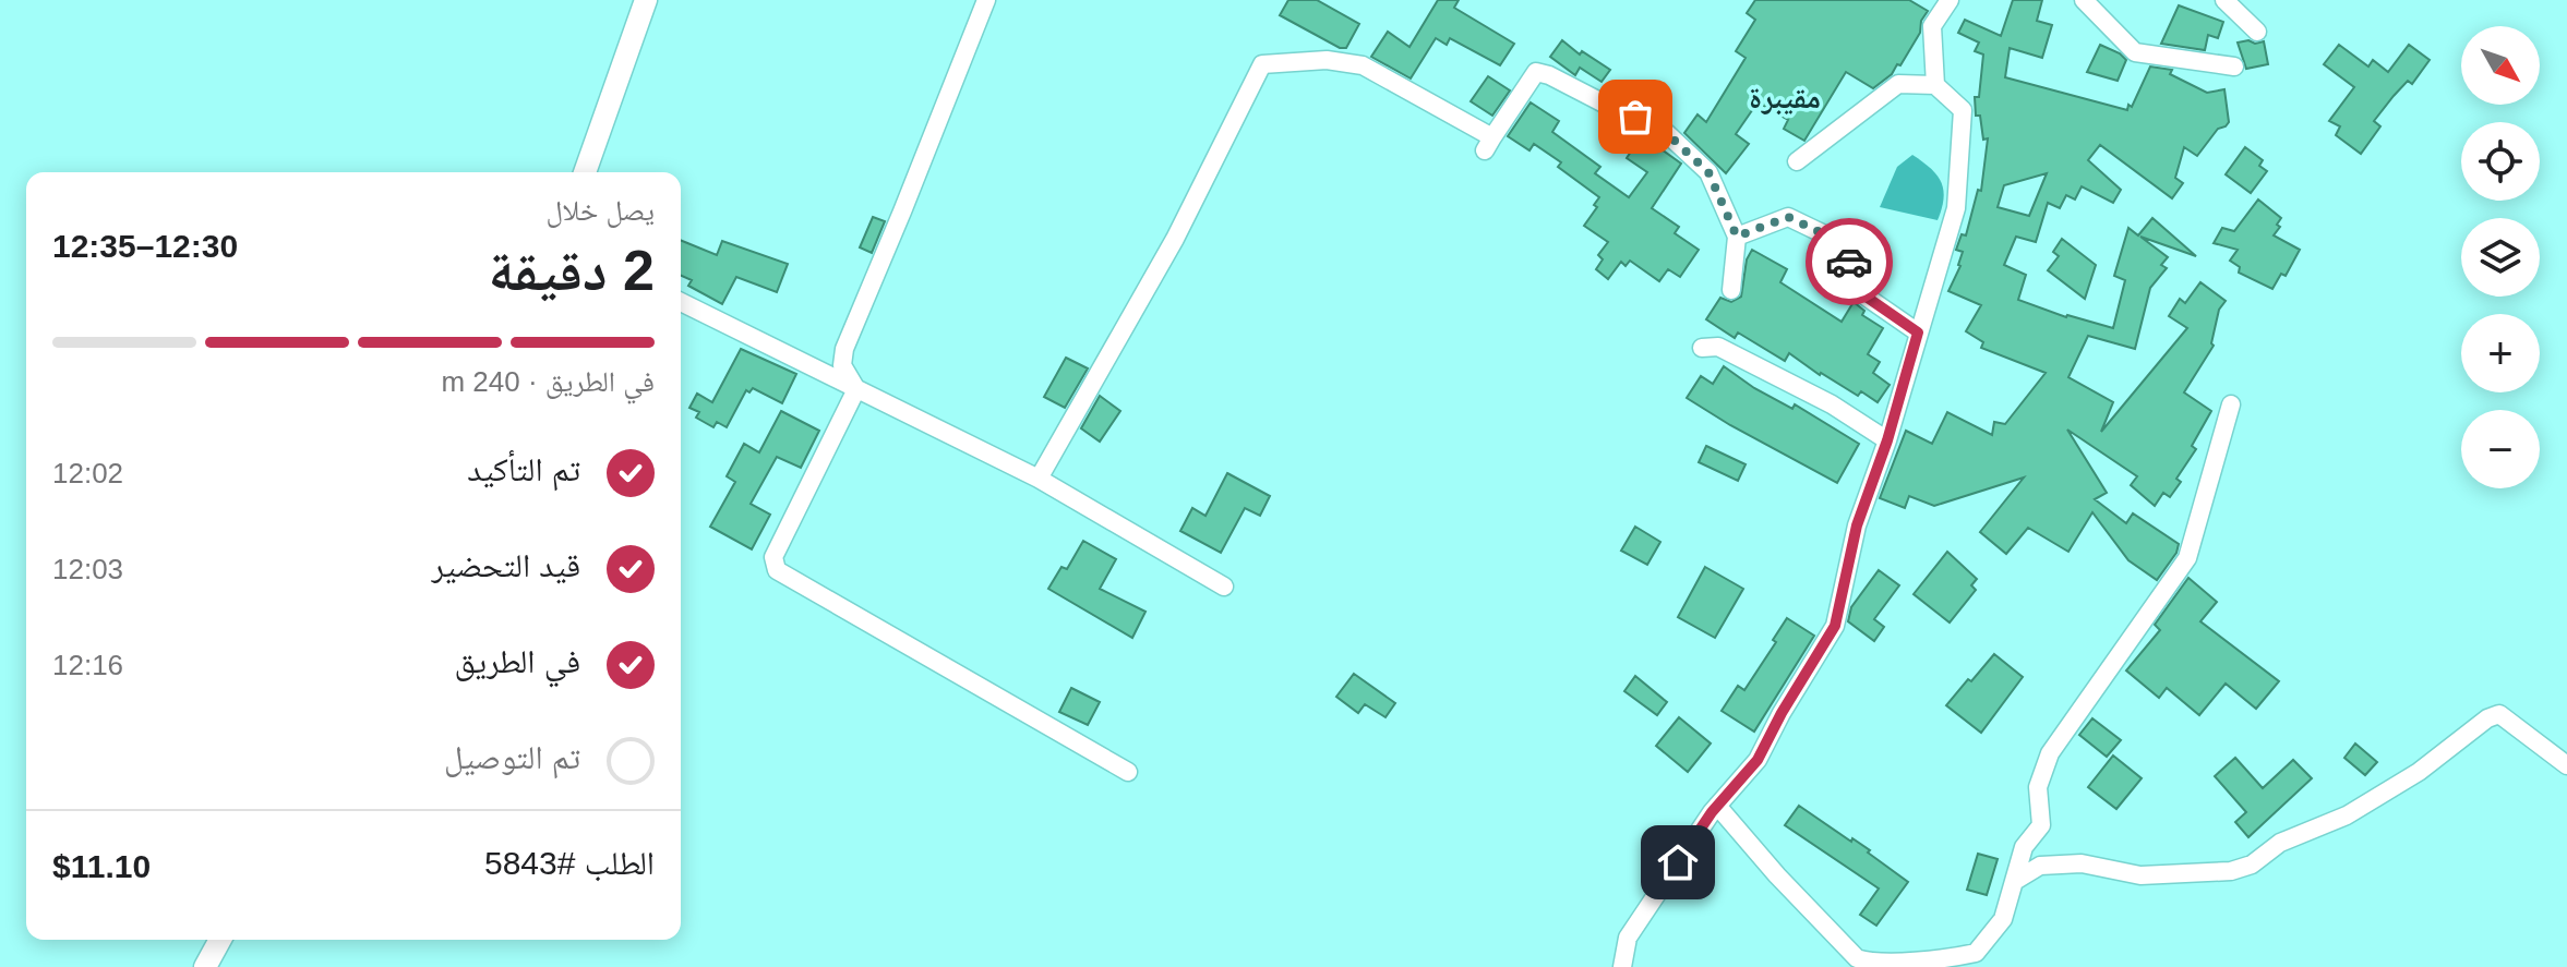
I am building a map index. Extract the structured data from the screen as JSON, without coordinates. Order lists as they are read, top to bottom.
{
  "districts": ["مقيبرة"],
  "north": "bottom right",
  "page": {
    "map_buttons": ["+", "−"],
    "heading": ["2 دقيقة", "يصل خلال", "12:30–12:35"],
    "panel": ["الطلب #5843", "$11.10"],
    "bar": "في الطريق · 240 m",
    "list": [
      ["تم التأكيد", "12:02"],
      ["قيد التحضير", "12:03"],
      ["في الطريق", "12:16"],
      "تم التوصيل"
    ]
  }
}
